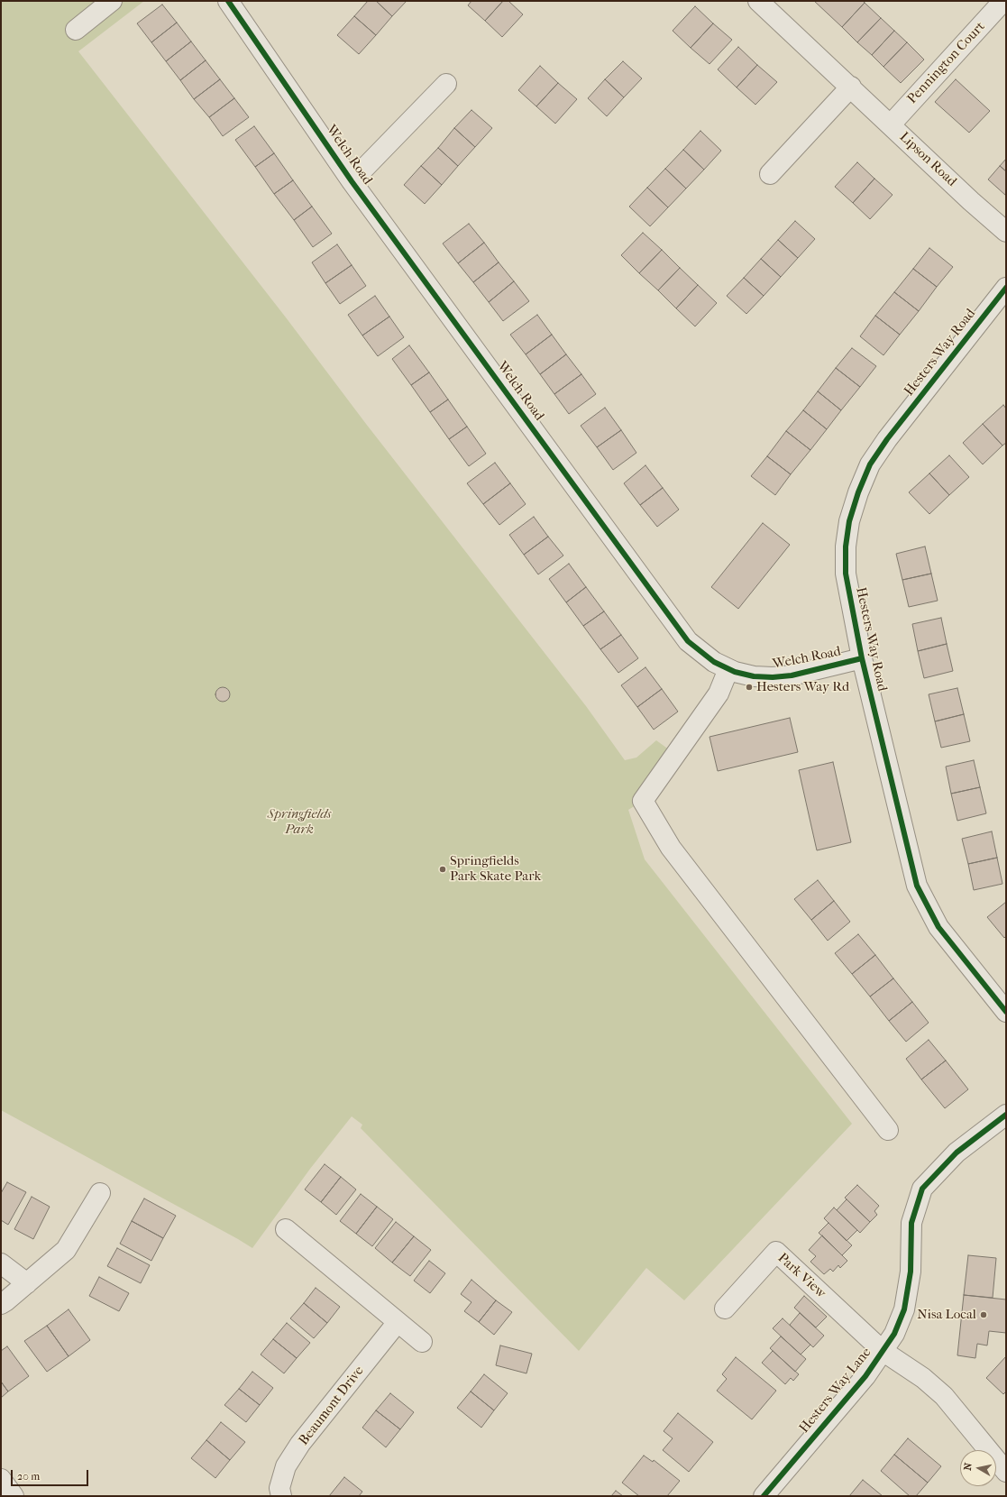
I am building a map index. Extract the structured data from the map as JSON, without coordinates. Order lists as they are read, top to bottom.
{
  "streets": {
    "street": [
      "Pennington Court",
      "Welch Road",
      "Lipson Road",
      "Hesters Way Road",
      "Park View",
      "Hesters Way Lane",
      "Beaumont Drive"
    ]
  },
  "crossings": [
    ["Pennington Court", "Lipson Road"],
    ["Welch Road", "Hesters Way Road"],
    ["Park View", "Hesters Way Lane"]
  ],
  "parks": ["Springfields Park"],
  "places": ["Hesters Way Rd", "Springfields Park Skate Park", "Nisa Local"],
  "scale_bar": "20 m",
  "north": "left"
}
